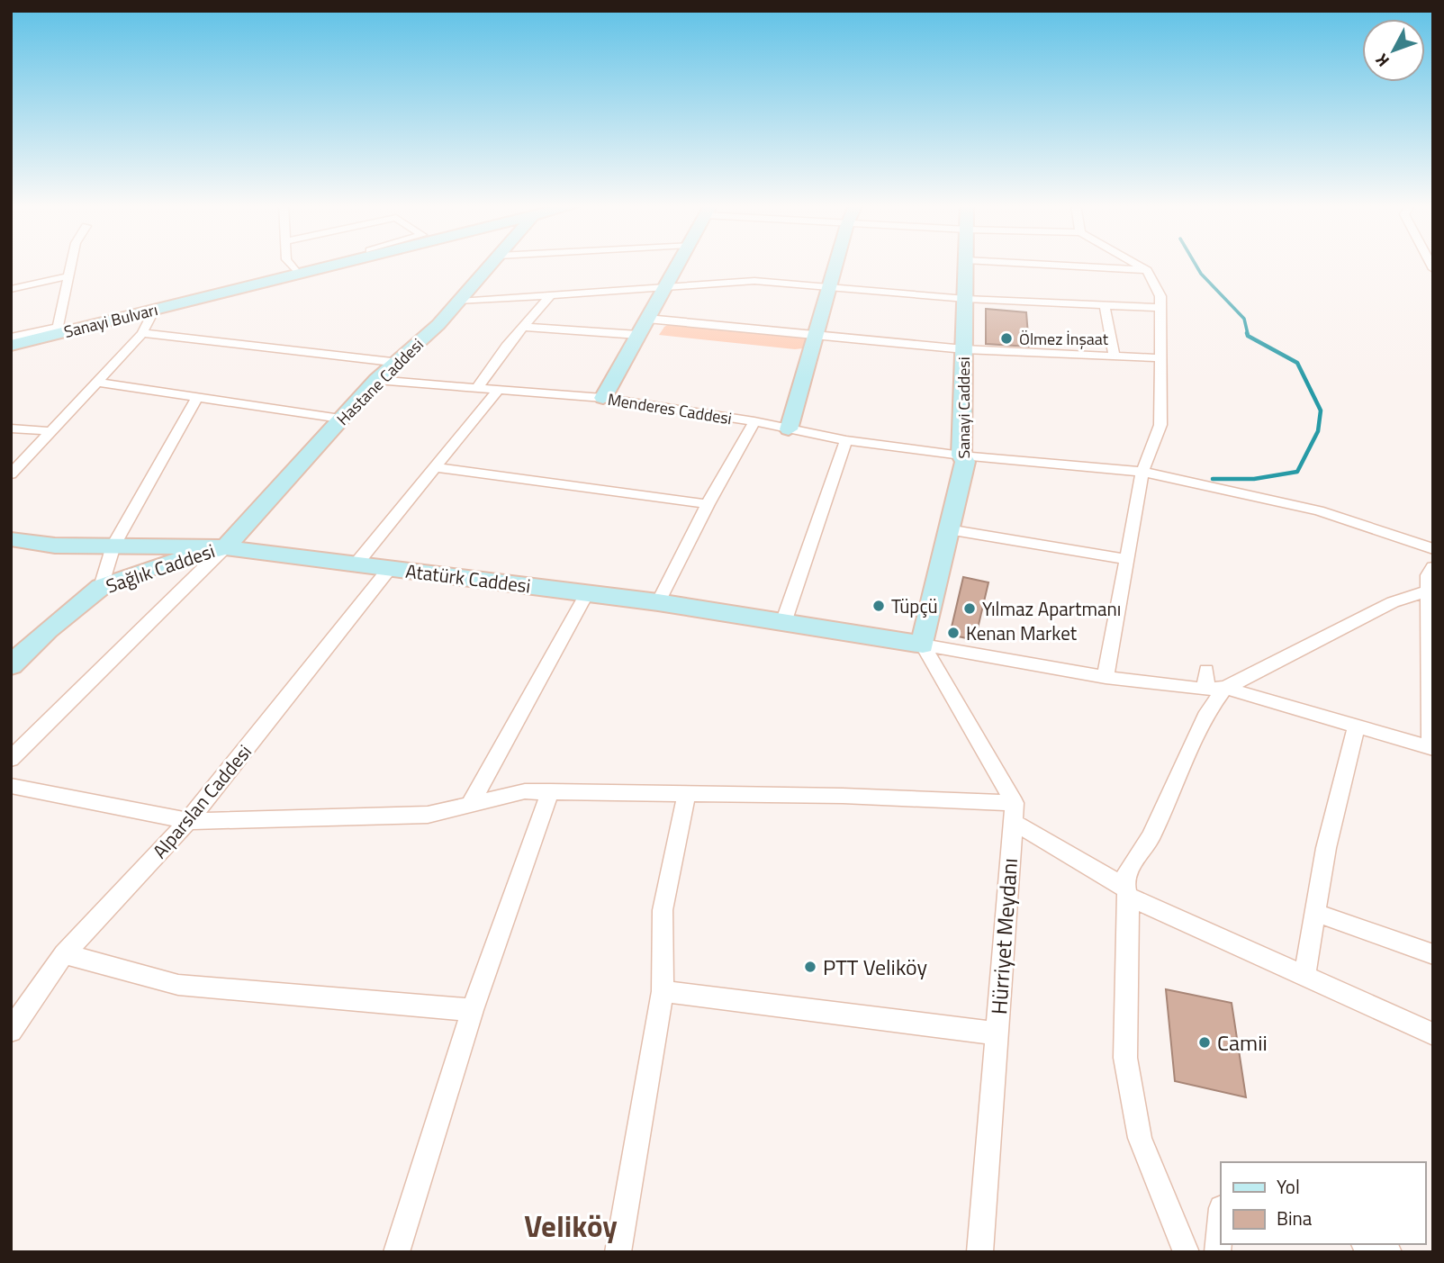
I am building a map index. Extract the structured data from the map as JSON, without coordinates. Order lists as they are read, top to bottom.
{
  "streets": {
    "street": [
      "Sanayi Bulvarı",
      "Hastane Caddesi",
      "Sanayi Caddesi",
      "Menderes Caddesi",
      "Sağlık Caddesi",
      "Atatürk Caddesi",
      "Alparslan Caddesi",
      "Hürriyet Meydanı"
    ]
  },
  "crossings": [
    ["Hastane Caddesi", "Menderes Caddesi"],
    ["Hastane Caddesi", "Sağlık Caddesi"],
    ["Hastane Caddesi", "Atatürk Caddesi"],
    ["Sanayi Caddesi", "Menderes Caddesi"],
    ["Sanayi Caddesi", "Atatürk Caddesi"],
    ["Sağlık Caddesi", "Atatürk Caddesi"],
    ["Atatürk Caddesi", "Alparslan Caddesi"]
  ],
  "districts": ["Veliköy"],
  "places": [
    "Ölmez İnşaat",
    "Tüpçü",
    "Yılmaz Apartmanı",
    "Kenan Market",
    "PTT Veliköy",
    "Camii"
  ],
  "legend": ["Yol", "Bina"],
  "north": "bottom left"
}
